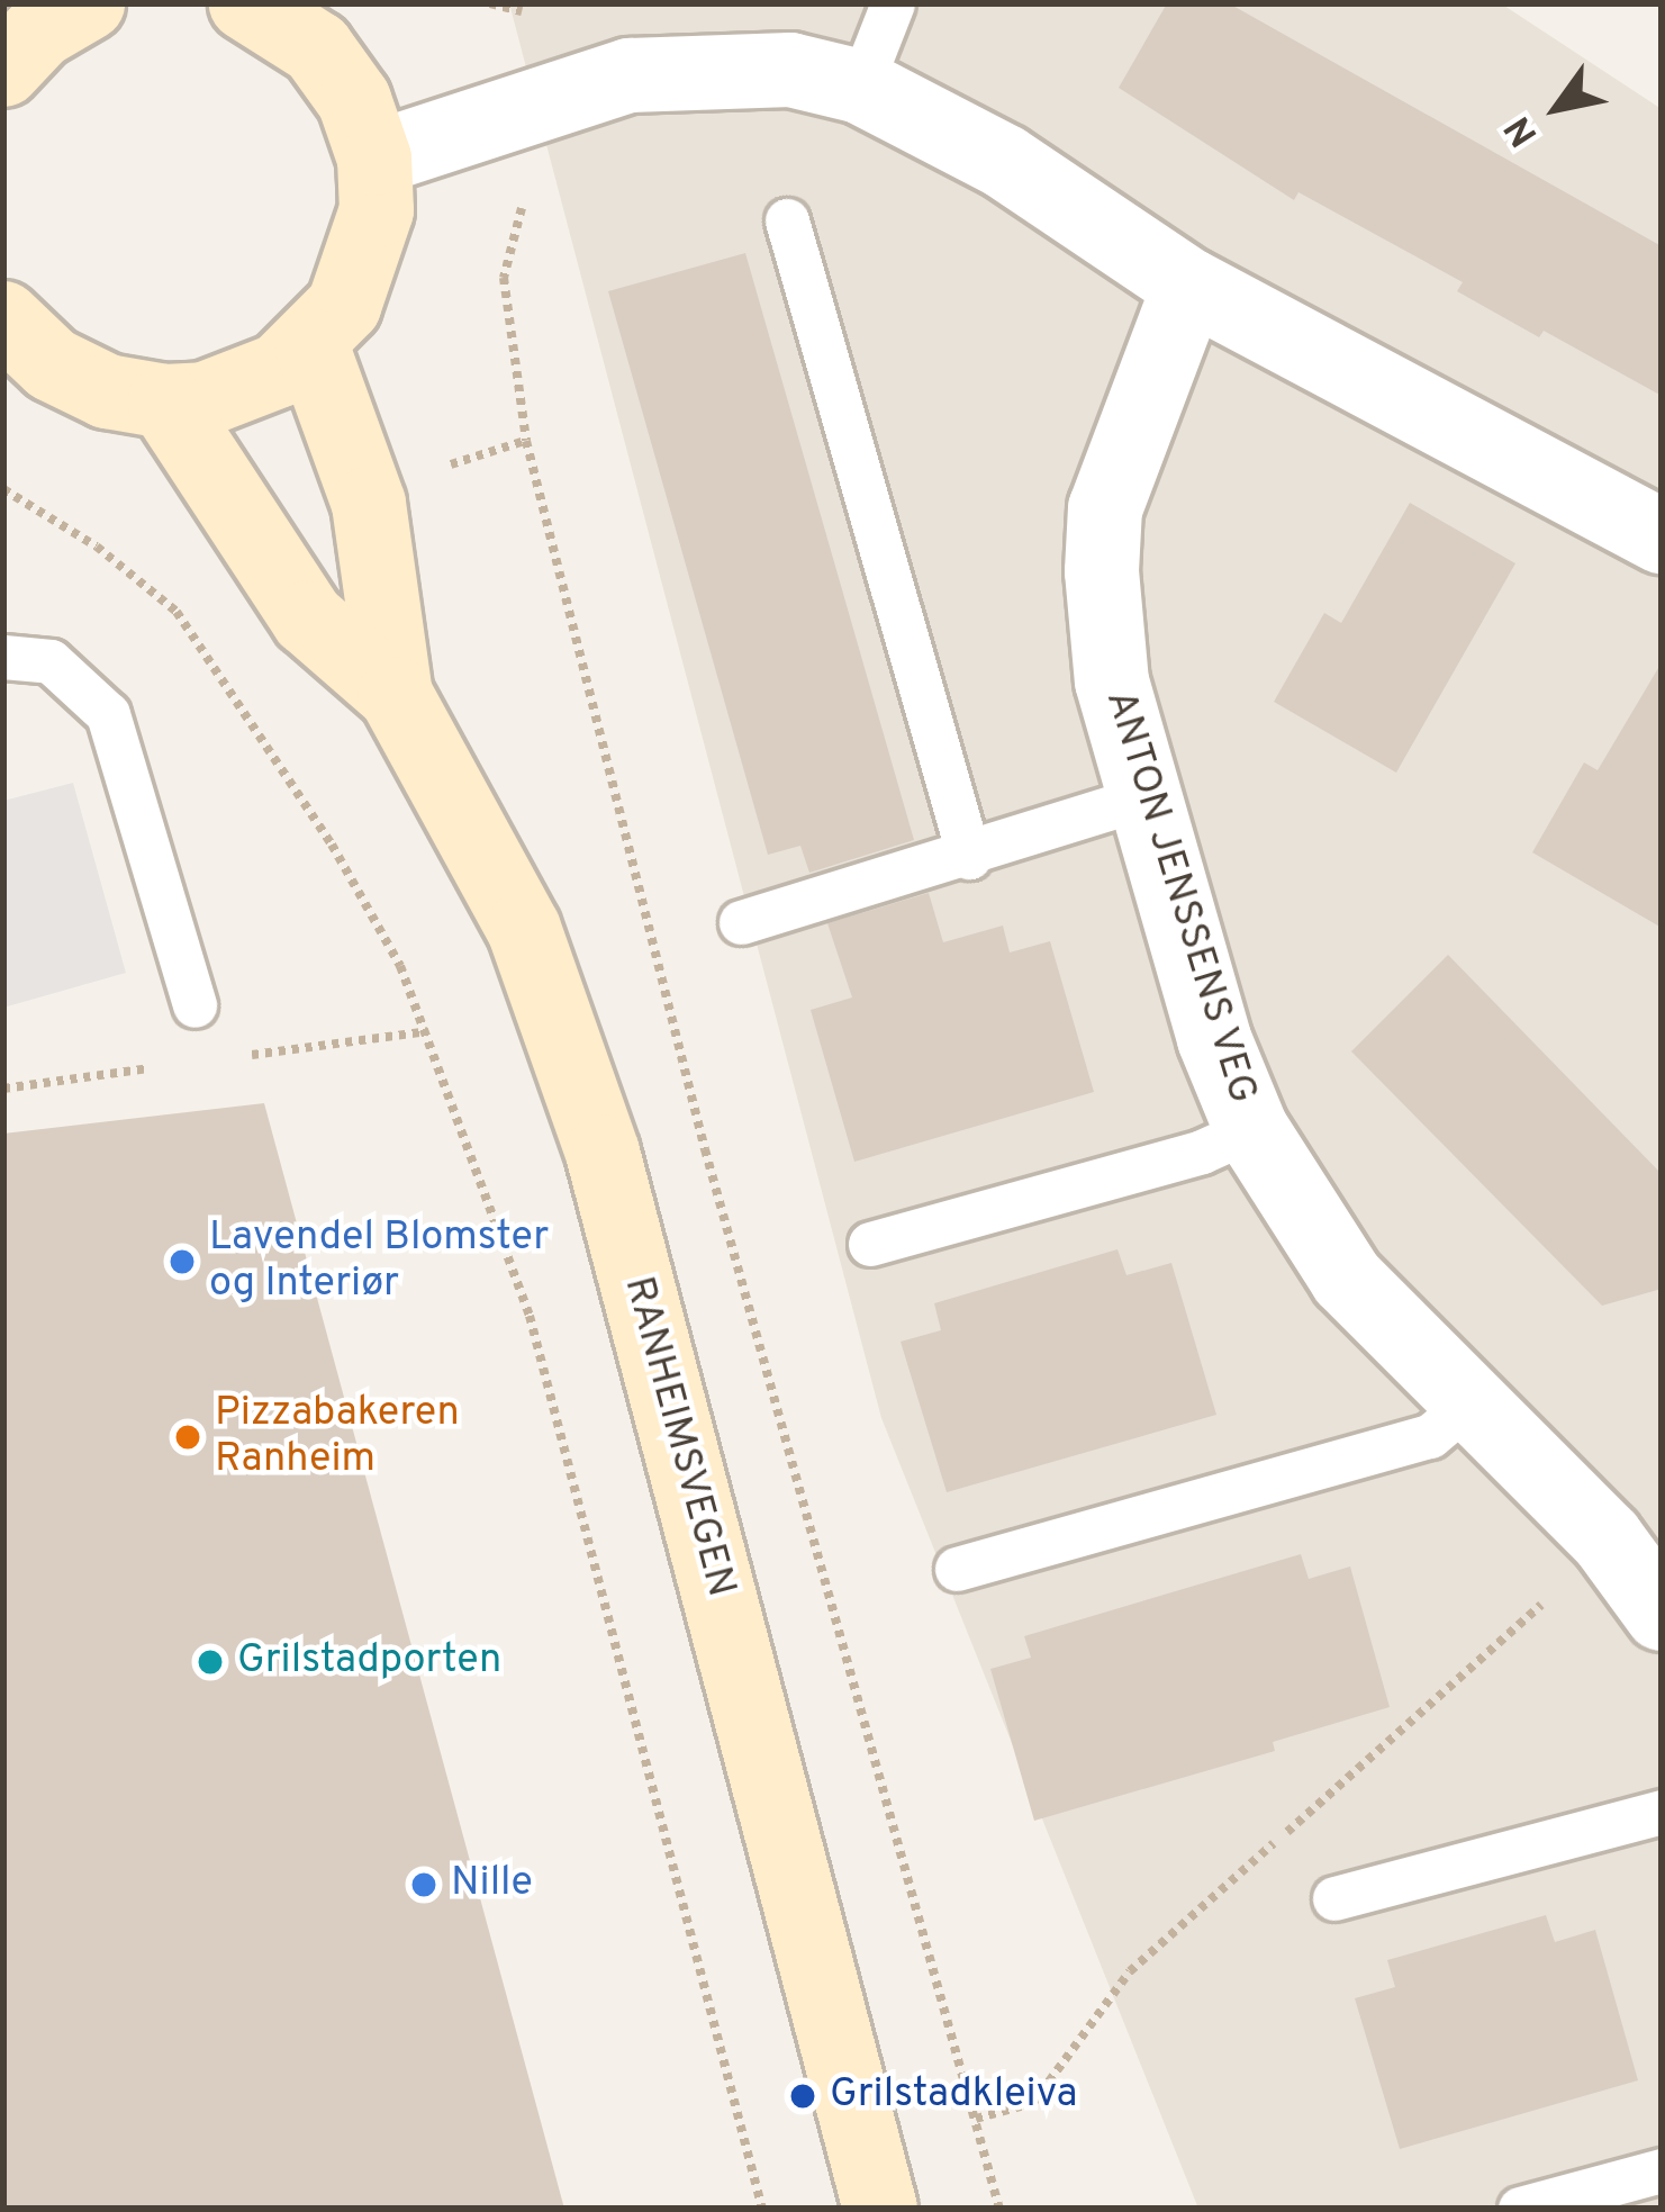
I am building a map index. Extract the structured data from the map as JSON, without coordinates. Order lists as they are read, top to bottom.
{
  "streets": {
    "street": ["ANTON JENSSENS VEG", "RANHEIMSVEGEN"]
  },
  "places": [
    "Lavendel Blomster og Interiør",
    "Pizzabakeren Ranheim",
    "Grilstadporten",
    "Nille",
    "Grilstadkleiva"
  ],
  "north": "bottom left"
}
